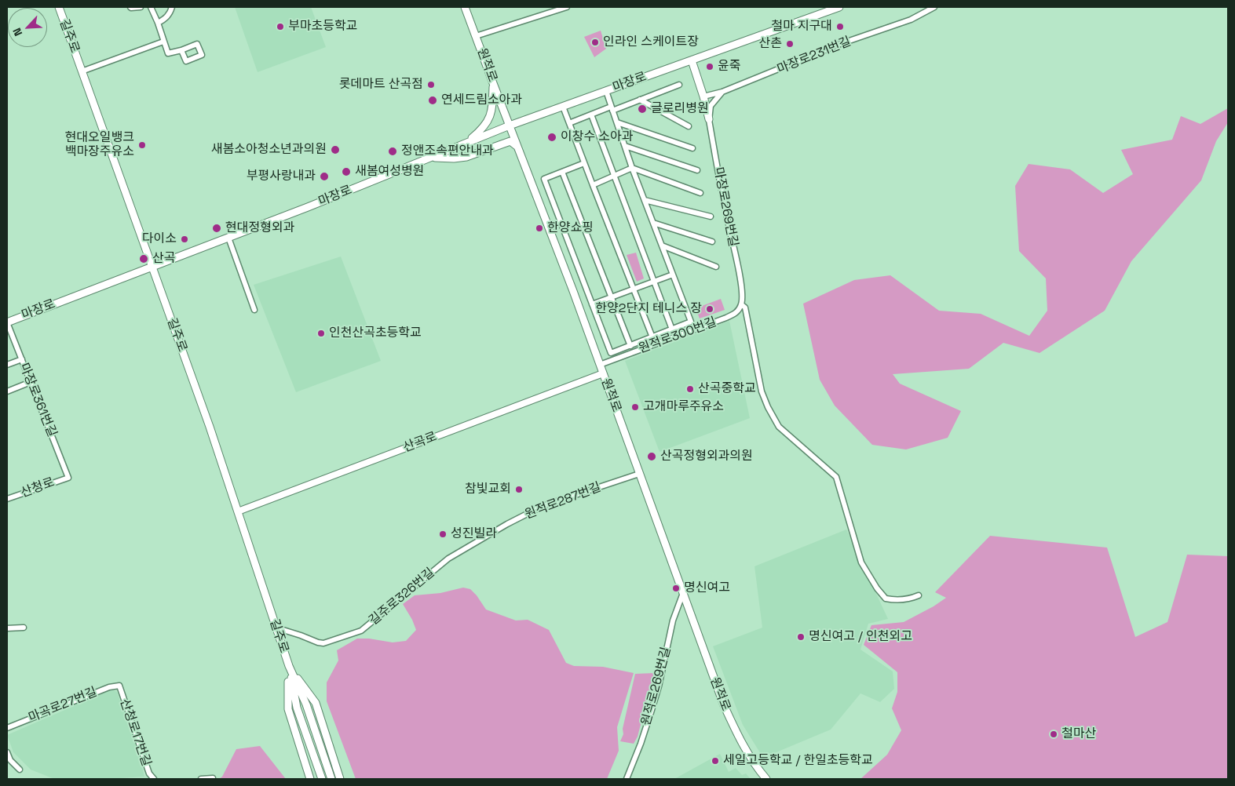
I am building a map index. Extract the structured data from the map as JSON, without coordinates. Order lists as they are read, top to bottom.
{
  "streets": {
    "main road": ["길주로", "원적로", "마장로"],
    "street": [
      "마장로231번길",
      "마장로269번길",
      "원적로300번길",
      "마장로361번길",
      "산곡로",
      "산청로",
      "원적로287번길",
      "길주로326번길",
      "원적로269번길",
      "마곡로27번길",
      "산청로17번길"
    ]
  },
  "crossings": [
    ["길주로", "마장로"],
    ["길주로", "산곡로"],
    ["길주로", "길주로326번길"],
    ["원적로", "마장로"],
    ["원적로", "원적로300번길"],
    ["원적로", "산곡로"],
    ["원적로", "원적로287번길"],
    ["원적로", "원적로269번길"],
    ["마장로", "마장로361번길"],
    ["마장로269번길", "원적로300번길"],
    ["마장로361번길", "산청로"],
    ["원적로287번길", "길주로326번길"],
    ["마곡로27번길", "산청로17번길"]
  ],
  "places": [
    "부마초등학교",
    "철마 지구대",
    "인라인 스케이트장",
    "산촌",
    "윤죽",
    "롯데마트 산곡점",
    "연세드림소아과",
    "글로리병원",
    "이창수 소아과",
    "현대오일뱅크 백마장주유소",
    "새봄소아청소년과의원",
    "정앤조속편안내과",
    "새봄여성병원",
    "부평사랑내과",
    "현대정형외과",
    "한양쇼핑",
    "다이소",
    "산곡",
    "한양2단지 테니스 장",
    "인천산곡초등학교",
    "산곡중학교",
    "고개마루주유소",
    "산곡정형외과의원",
    "참빛교회",
    "성진빌라",
    "명신여고",
    "명신여고 / 인천외고",
    "철마산",
    "세일고등학교 / 한일초등학교"
  ],
  "north": "bottom left"
}
